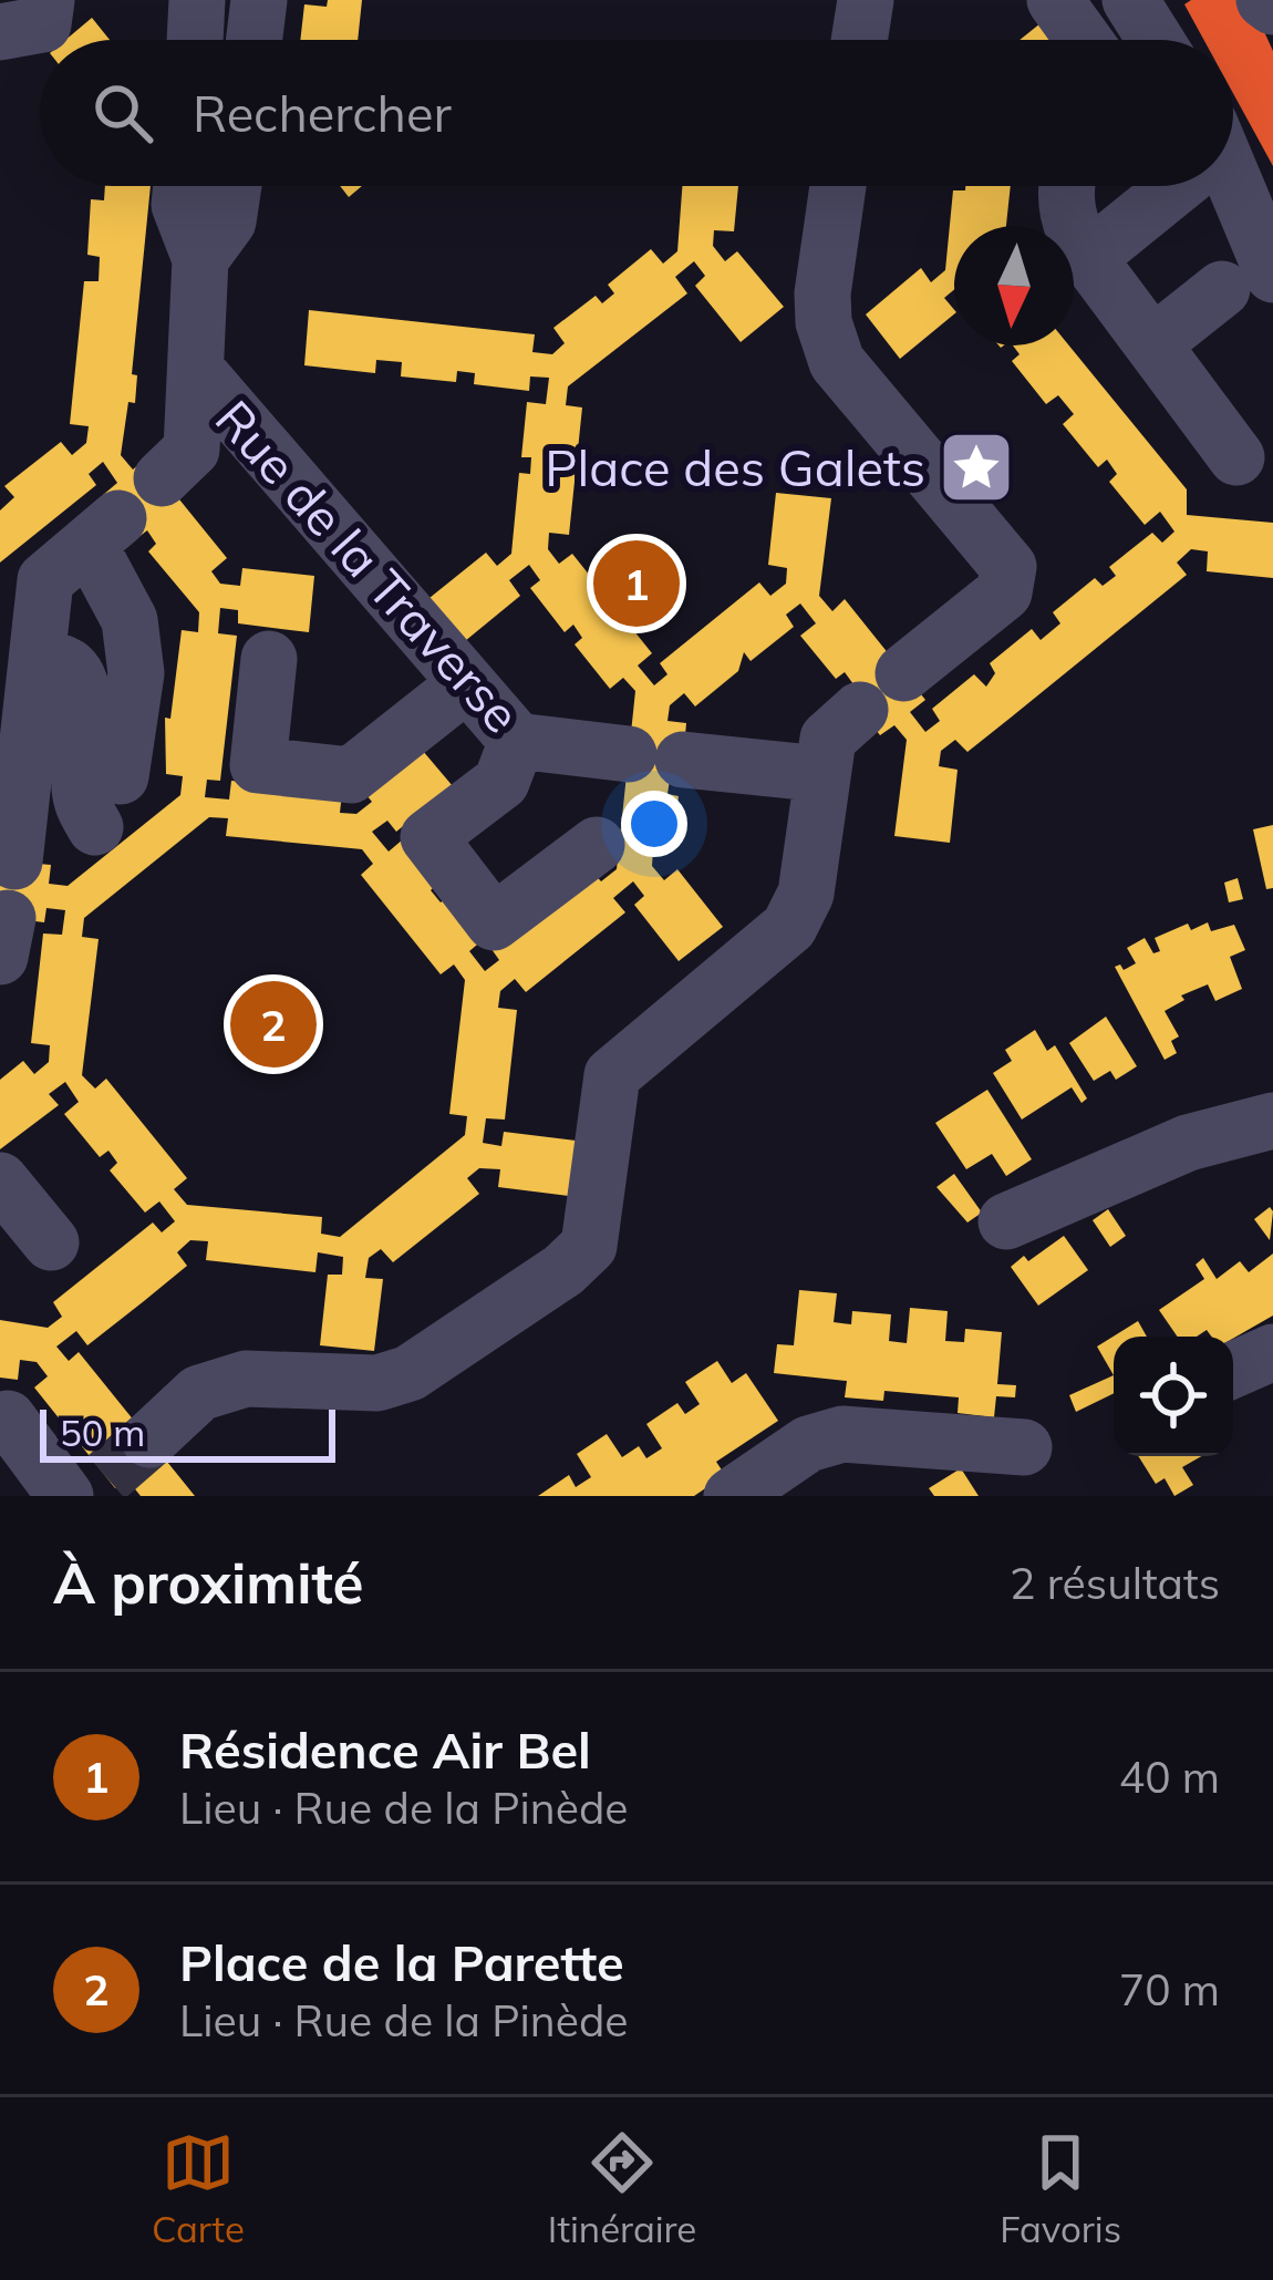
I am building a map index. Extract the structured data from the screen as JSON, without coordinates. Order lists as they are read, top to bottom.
{
  "streets": {
    "street": ["Rue de la Traverse"]
  },
  "places": {
    "place": ["Place des Galets"]
  },
  "scale_bar": "50 m",
  "north": "bottom",
  "page": {
    "search": "Rechercher",
    "pins": ["1", "2"],
    "scale": "50 m",
    "heading": ["À proximité", "2 résultats"],
    "list": [
      {
        "mark": "1",
        "name": "Résidence Air Bel",
        "note": "Lieu · Rue de la Pinède",
        "value": "40 m"
      },
      {
        "mark": "2",
        "name": "Place de la Parette",
        "note": "Lieu · Rue de la Pinède",
        "value": "70 m"
      }
    ],
    "nav": ["Carte", "Itinéraire", "Favoris"]
  }
}
